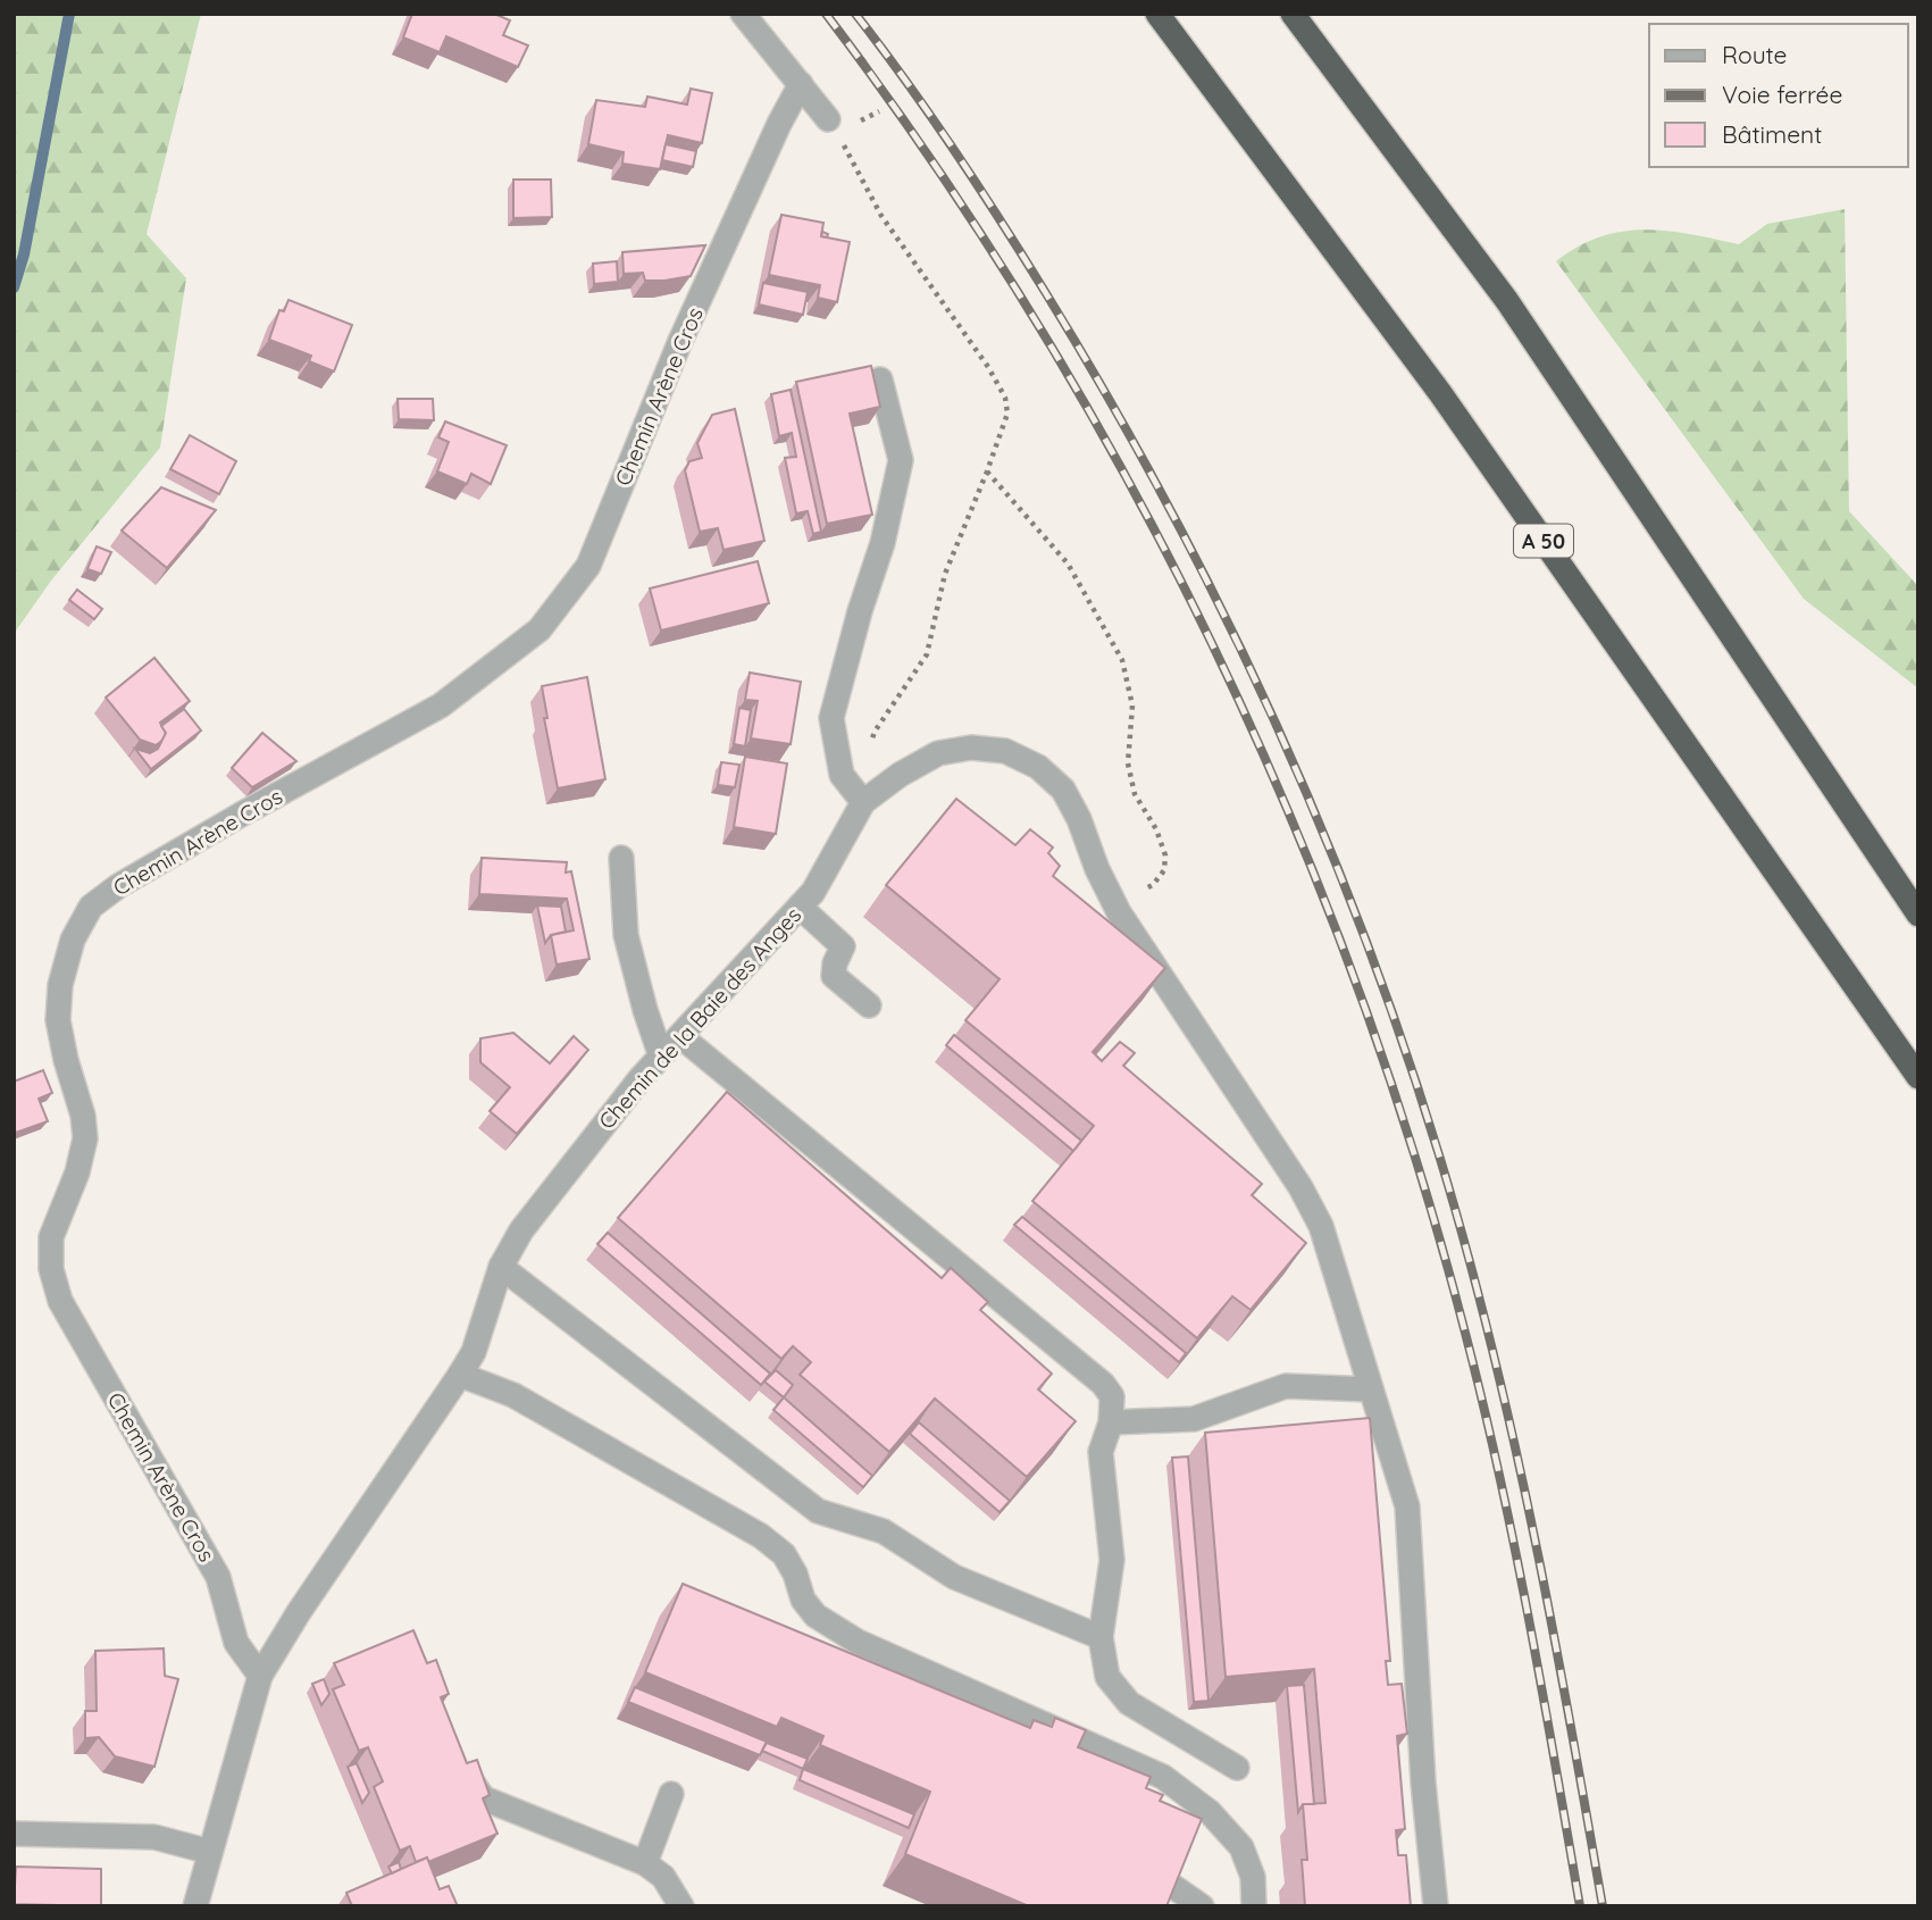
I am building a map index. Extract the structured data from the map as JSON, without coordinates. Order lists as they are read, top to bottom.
{
  "streets": {
    "highway": ["A 50"],
    "street": ["Chemin Arène Cros", "Chemin de la Baie des Anges"]
  },
  "crossings": [
    ["Chemin Arène Cros", "Chemin de la Baie des Anges"]
  ],
  "legend": ["Route", "Voie ferrée", "Bâtiment"]
}
